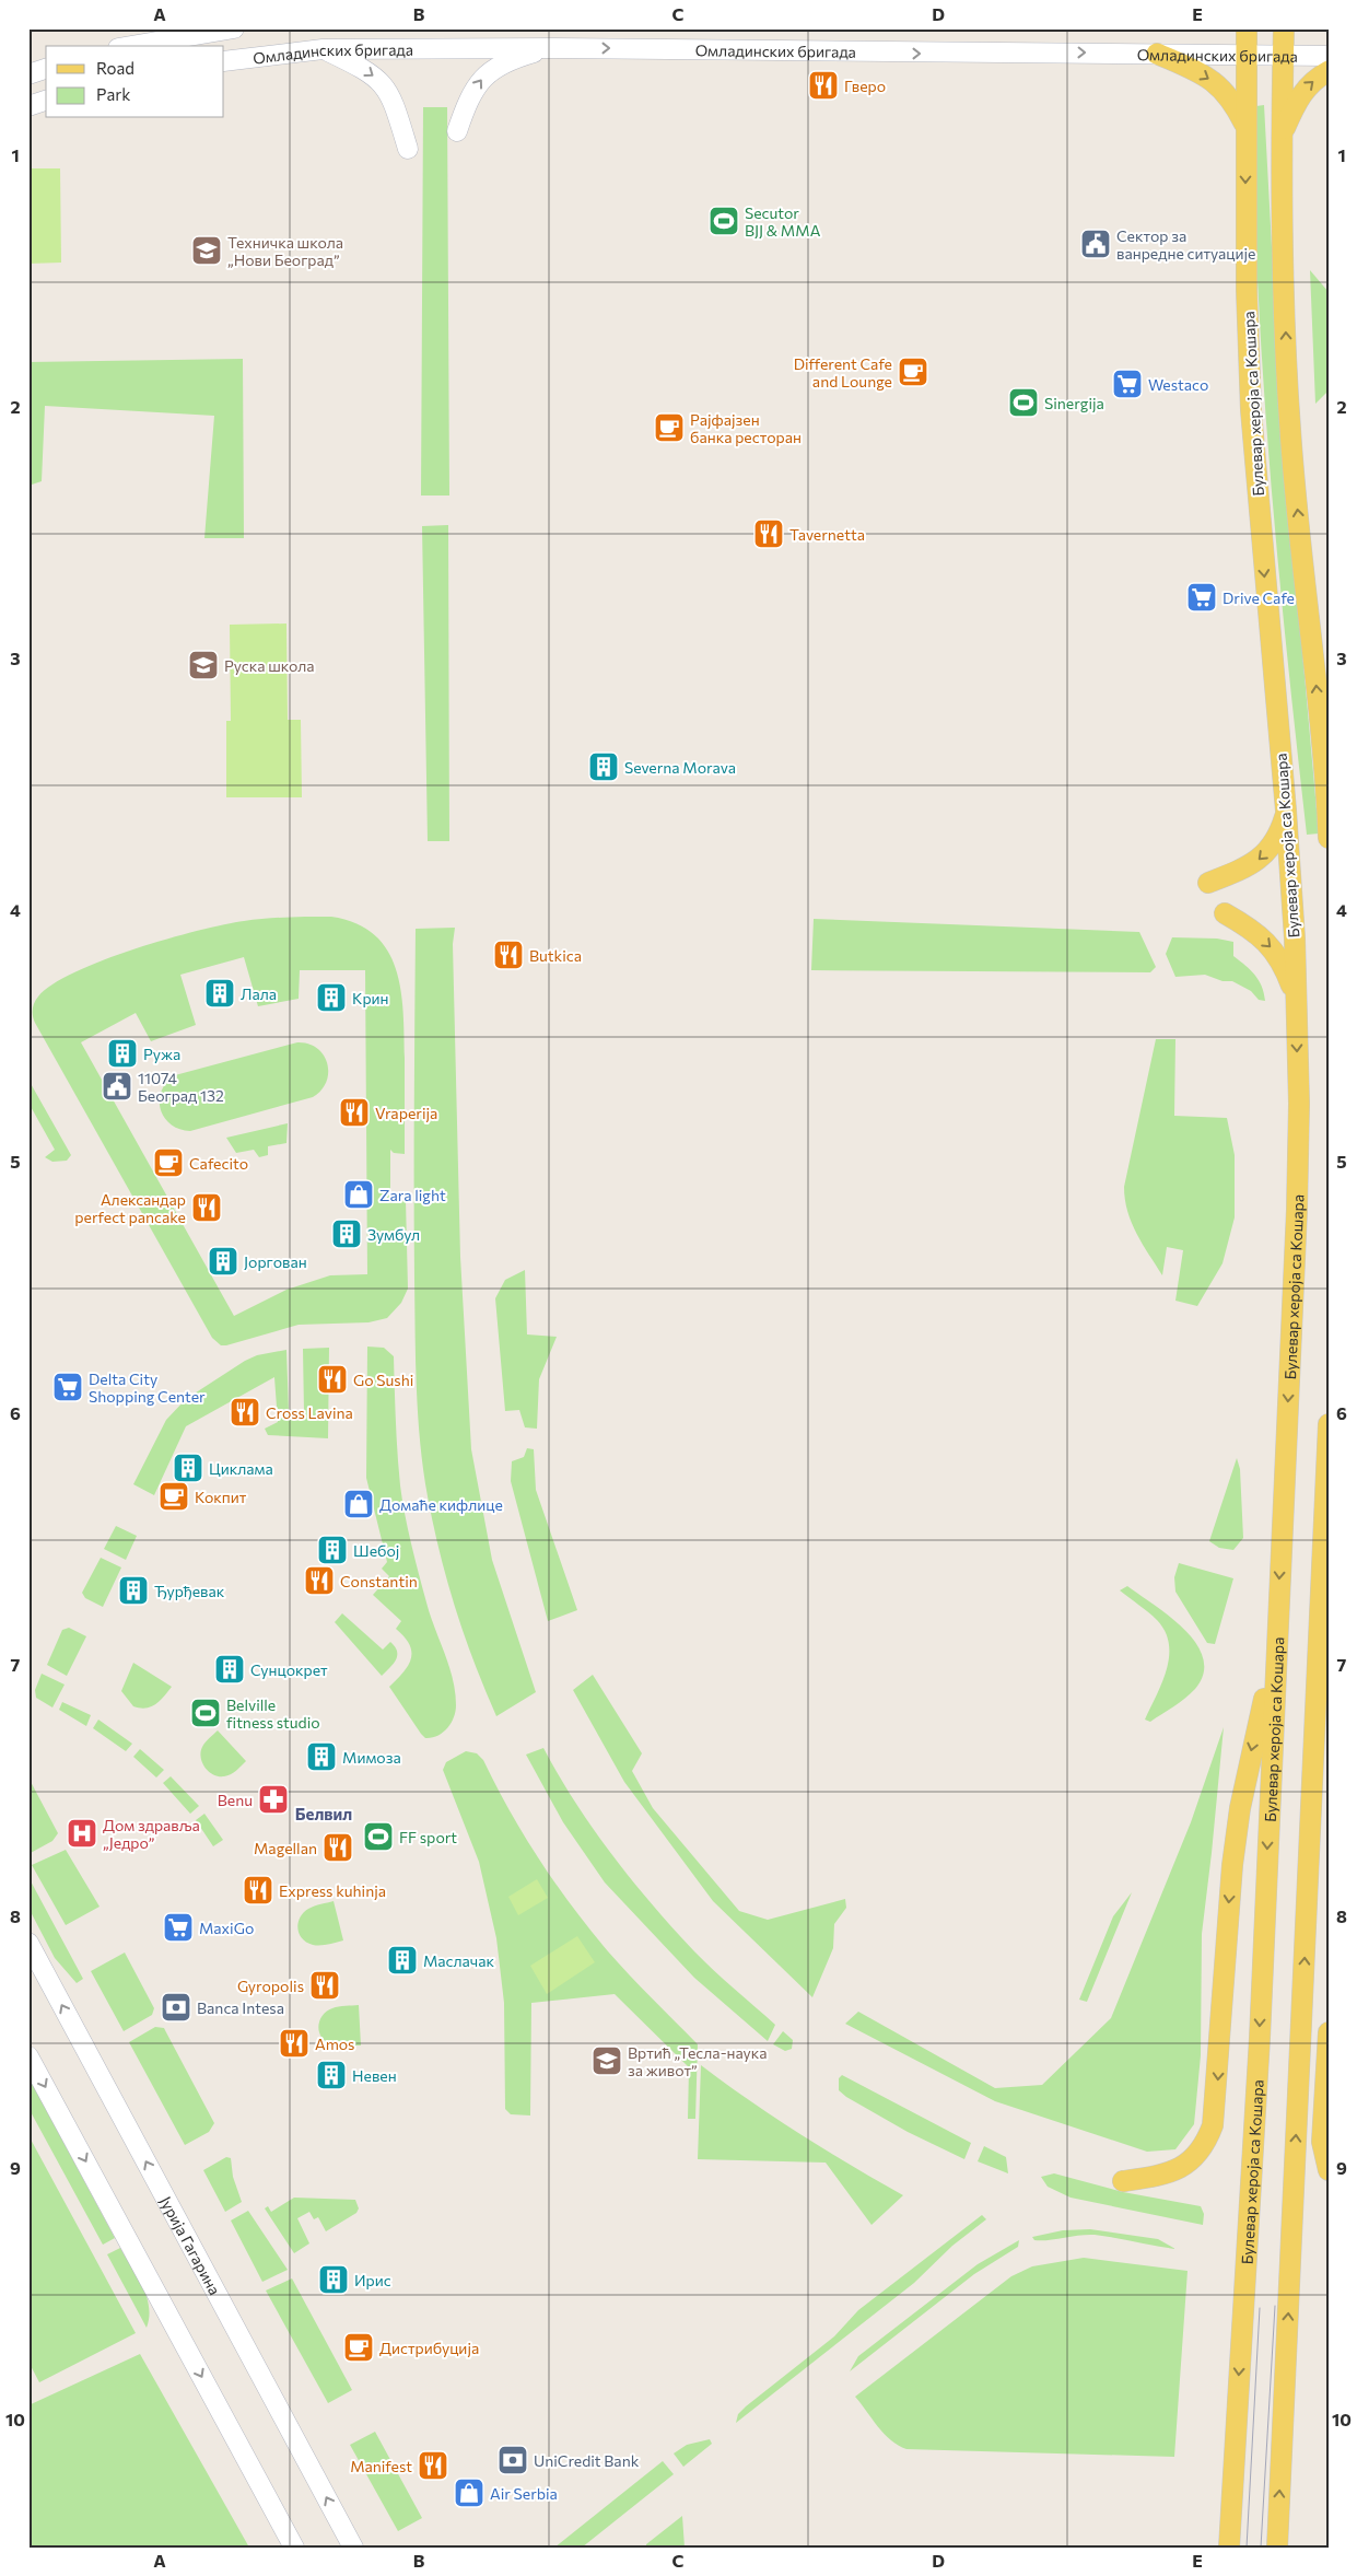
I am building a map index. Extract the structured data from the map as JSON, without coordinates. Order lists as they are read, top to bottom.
{
  "streets": {
    "main road": ["Омладинских бригада", "Булевар хероја са Кошара", "Јурија Гагарина"]
  },
  "crossings": [
    ["Омладинских бригада", "Булевар хероја са Кошара"]
  ],
  "one_way": ["Омладинских бригада"],
  "districts": ["Белвил"],
  "places": {
    "restaurant": [
      "Гверо",
      "Tavernetta",
      "Butkica",
      "Vraperija",
      "Александар perfect pancake",
      "Go Sushi",
      "Cross Lavina",
      "Constantin",
      "Magellan",
      "Express kuhinja",
      "Gyropolis",
      "Amos",
      "Manifest"
    ],
    "sports": [
      "Secutor BJJ & MMA",
      "Sinergija",
      "Belville fitness studio",
      "FF sport"
    ],
    "public building": ["Сектор за ванредне ситуације", "11074 Београд 132"],
    "school or university": ["Техничка школа „Нови Београд”", "Руска школа", "Вртић „Тесла-наука за живот”"],
    "cafe": [
      "Different Cafe and Lounge",
      "Рајфајзен банка ресторан",
      "Cafecito",
      "Кокпит",
      "Дистрибуција"
    ],
    "supermarket": [
      "Westaco",
      "Drive Cafe",
      "Delta City Shopping Center",
      "MaxiGo"
    ],
    "building": [
      "Severna Morava",
      "Лала",
      "Крин",
      "Ружа",
      "Зумбул",
      "Јоргован",
      "Циклама",
      "Шебој",
      "Ђурђевак",
      "Сунцокрет",
      "Мимоза",
      "Маслачак",
      "Невен",
      "Ирис"
    ],
    "shop": ["Zara light", "Домаће кифлице", "Air Serbia"],
    "pharmacy": ["Benu"],
    "hospital": ["Дом здравља „Једро”"],
    "bank": ["Banca Intesa", "UniCredit Bank"]
  },
  "legend": ["Road", "Park"],
  "grid": {
    "columns": [
      "A",
      "B",
      "C",
      "D",
      "E"
    ],
    "rows": [
      "1",
      "2",
      "3",
      "4",
      "5",
      "6",
      "7",
      "8",
      "9",
      "10"
    ]
  }
}
